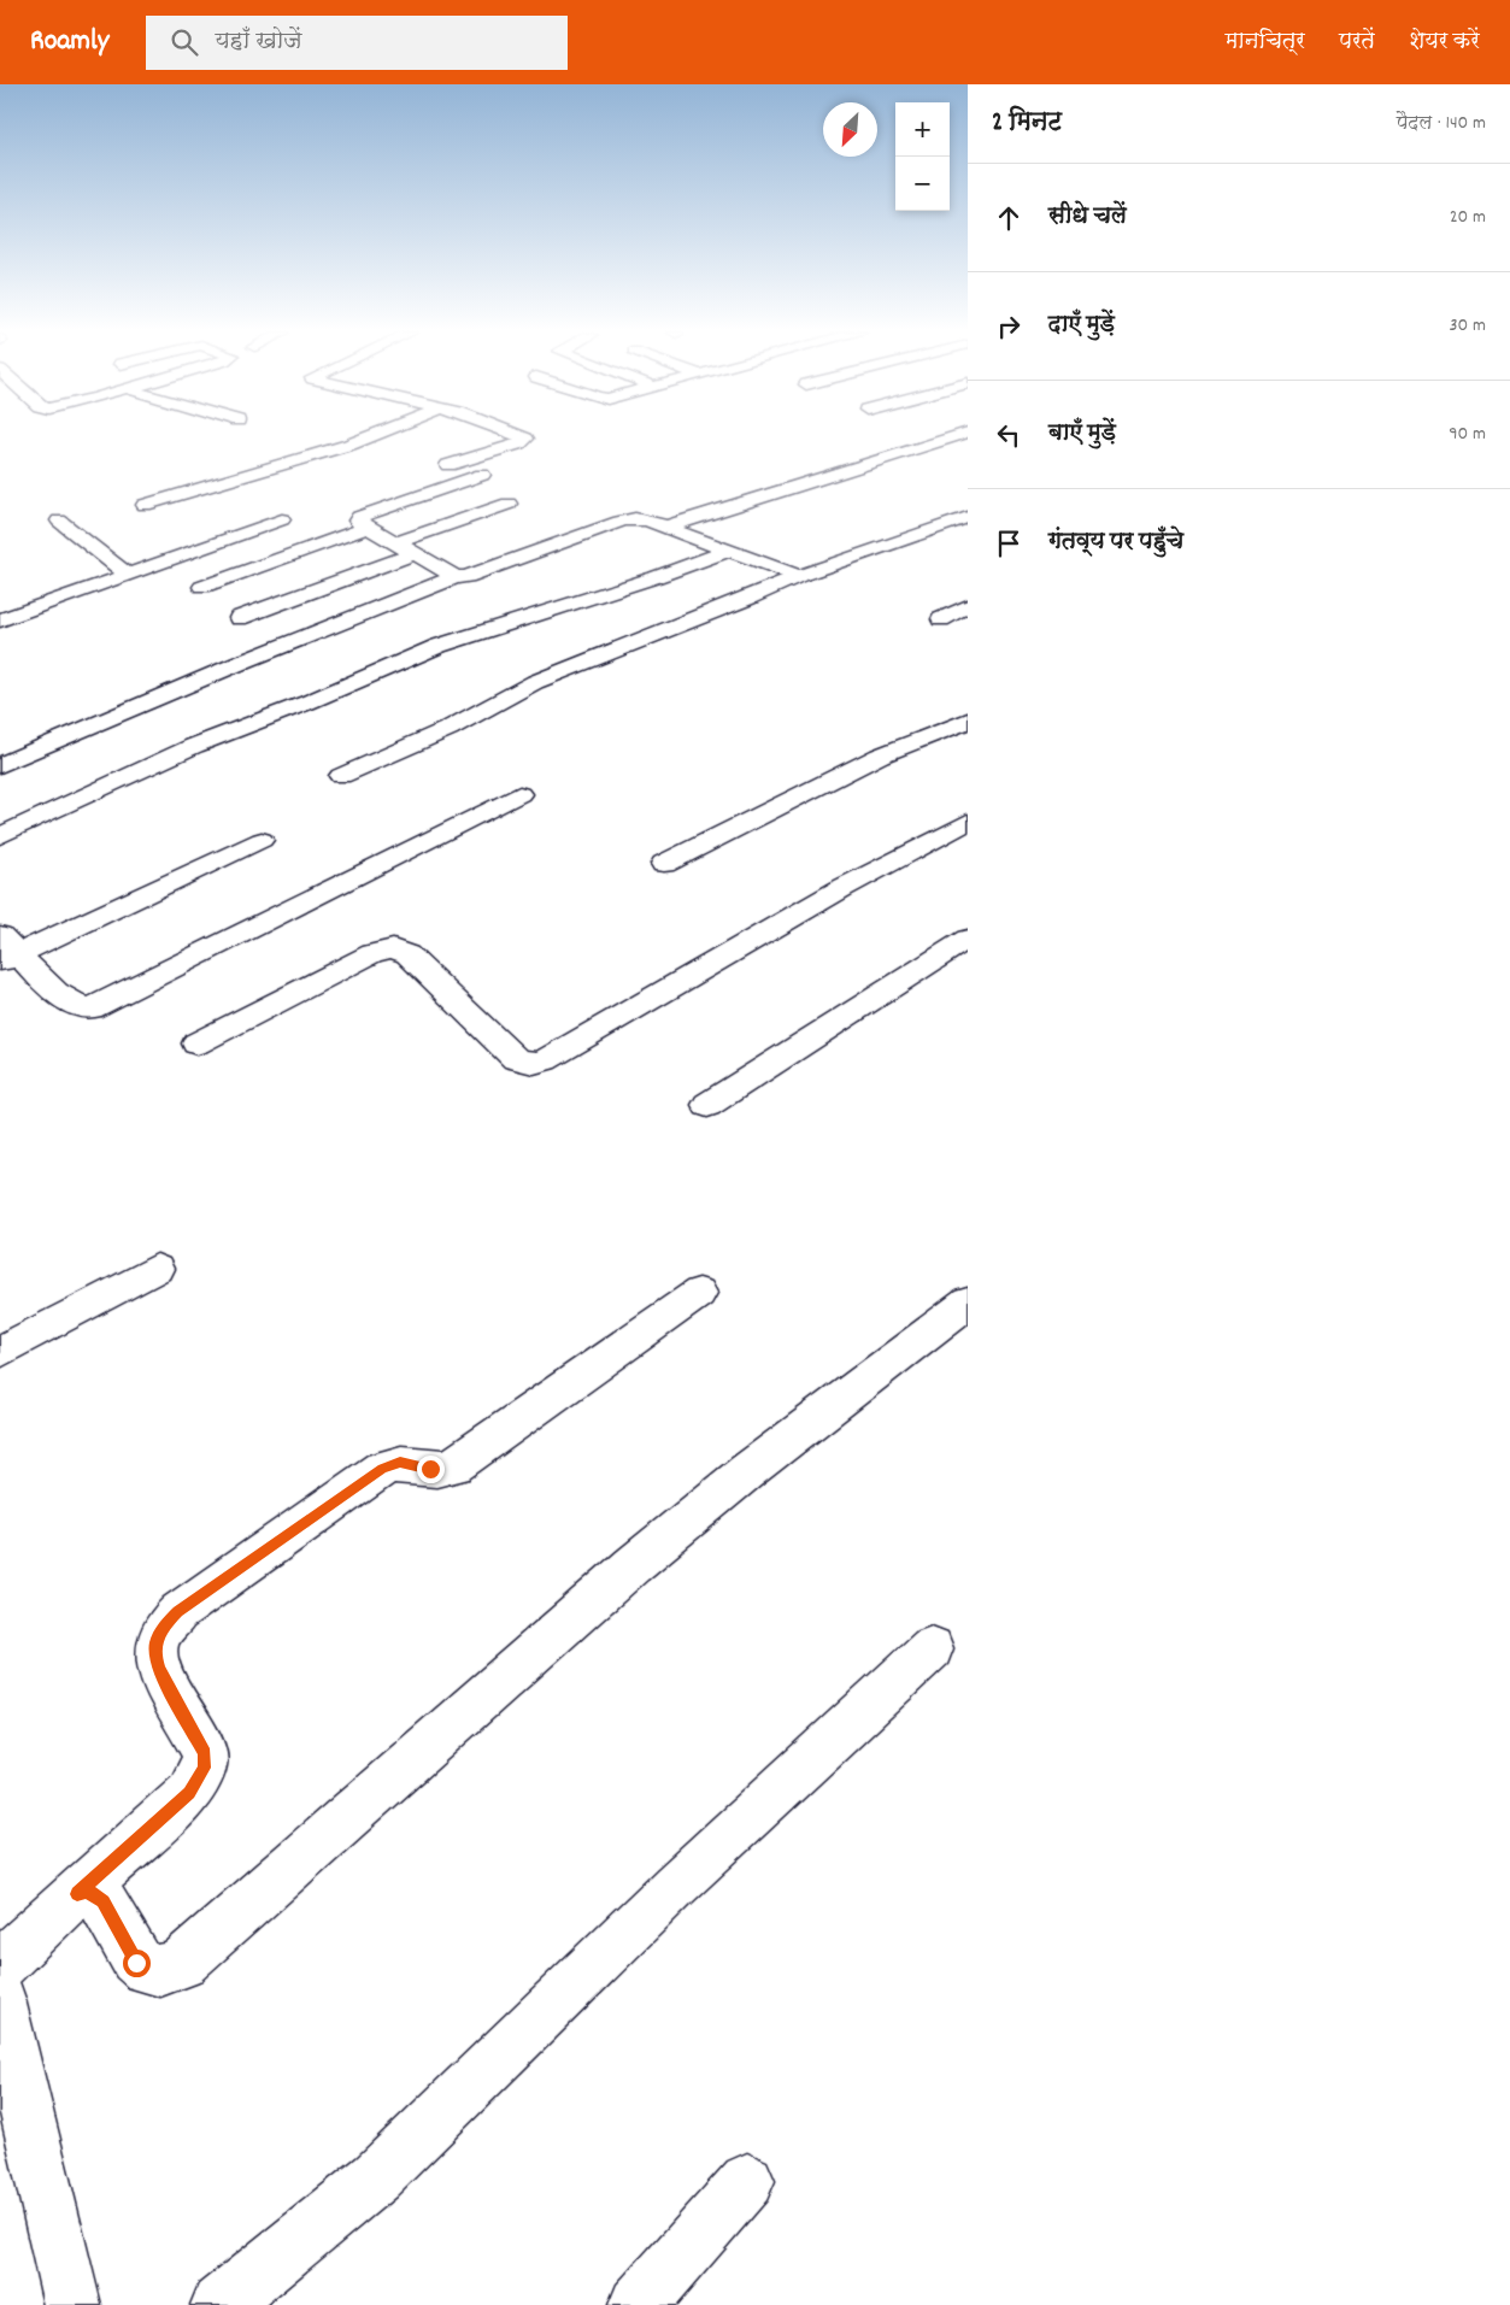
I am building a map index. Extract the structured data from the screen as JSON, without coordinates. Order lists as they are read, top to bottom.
{
  "north": "bottom left",
  "page": {
    "header": "Roamly",
    "search": "यहाँ खोजें",
    "nav": ["मानचित्र", "परतें", "शेयर करें"],
    "heading": ["2 मिनट", "पैदल · 140 m"],
    "map_buttons": ["+", "−"],
    "list": [
      ["सीधे चलें", "20 m"],
      ["दाएँ मुड़ें", "30 m"],
      ["बाएँ मुड़ें", "90 m"],
      "गंतव्य पर पहुँचे"
    ]
  }
}
